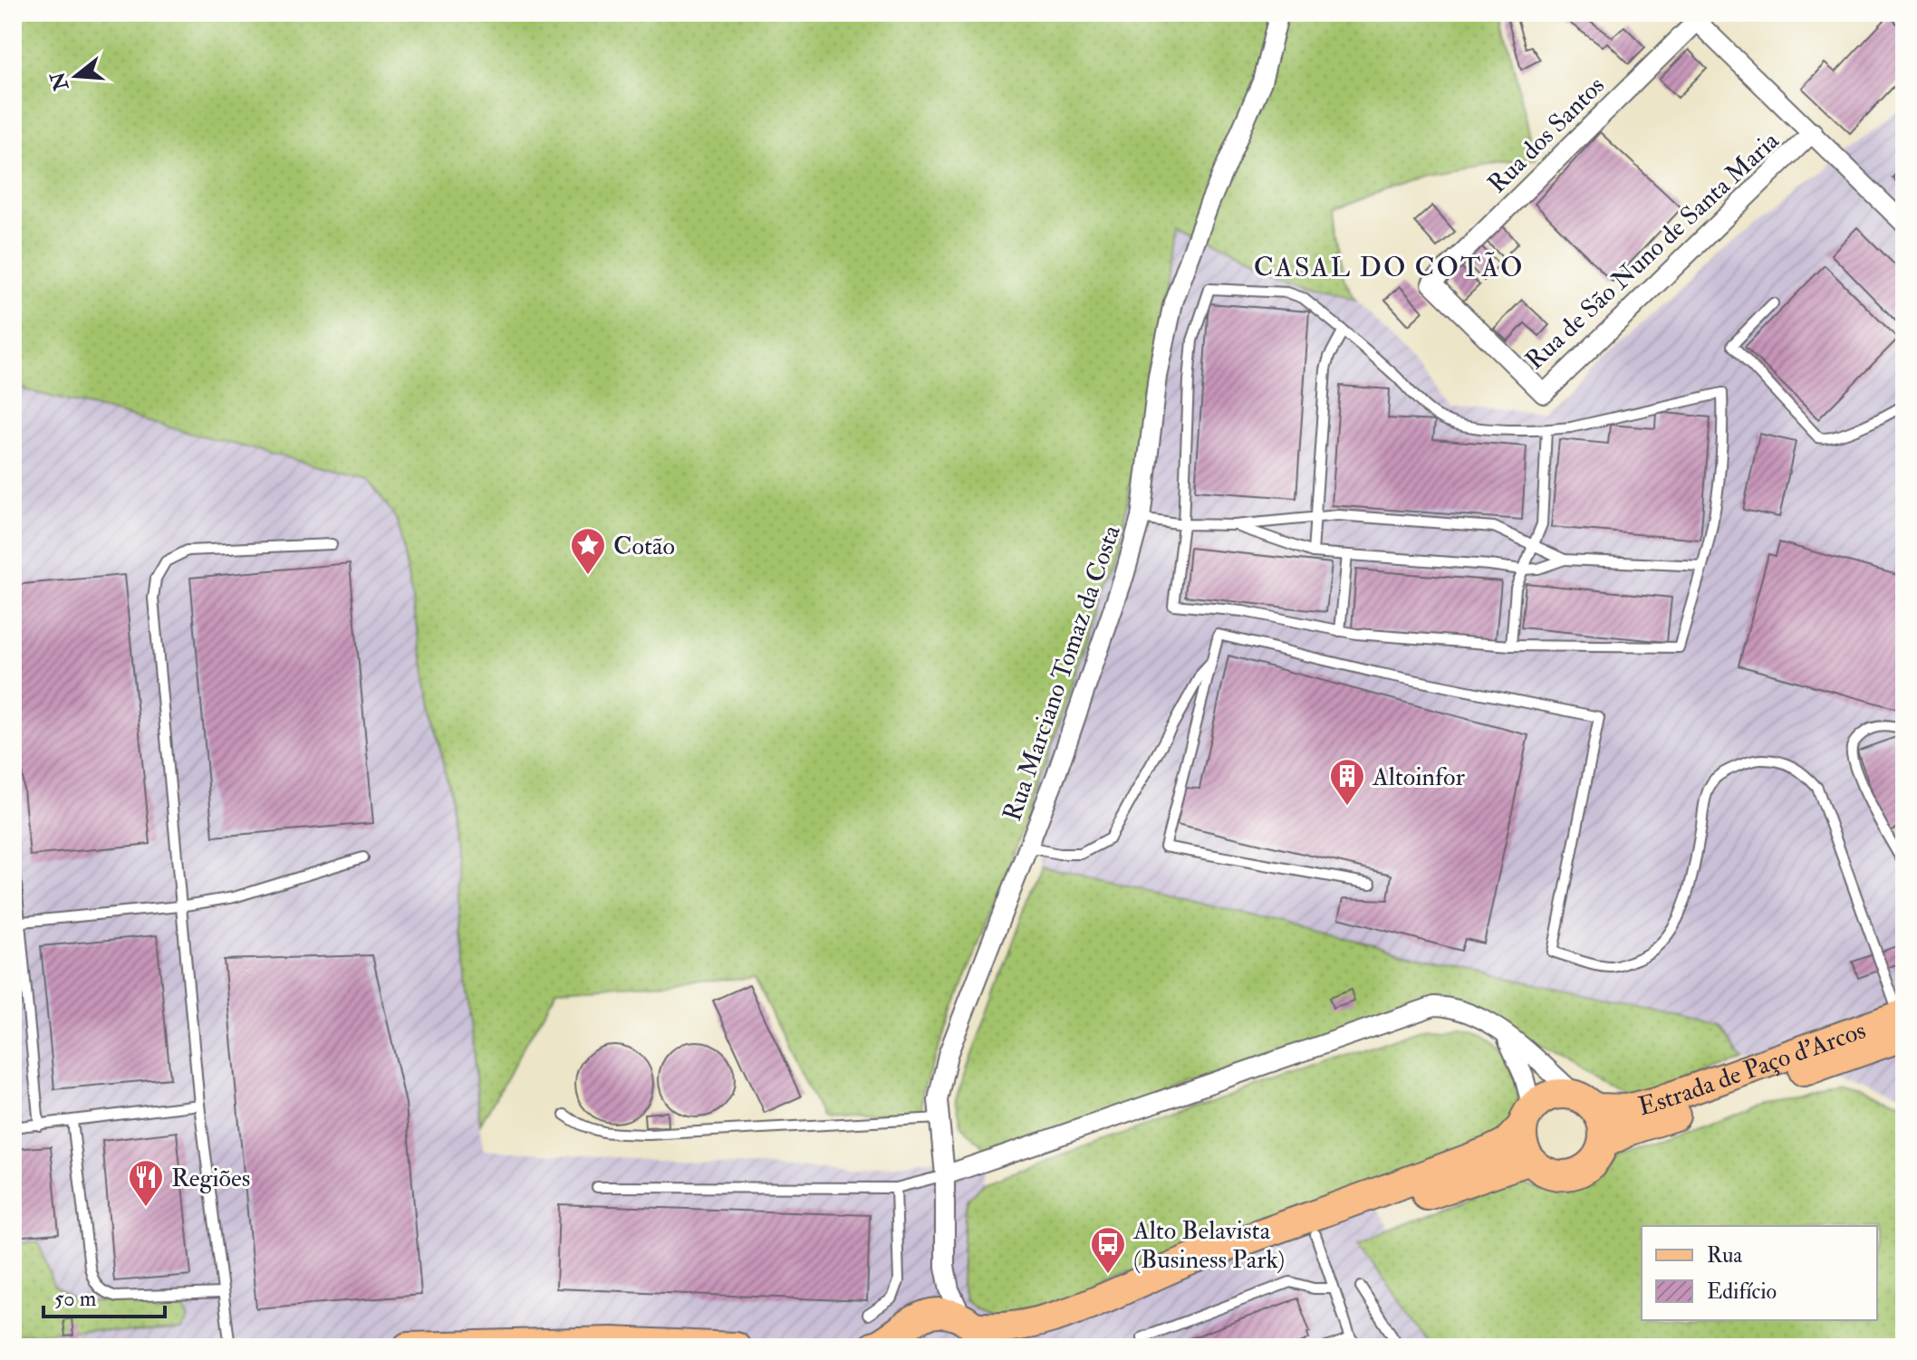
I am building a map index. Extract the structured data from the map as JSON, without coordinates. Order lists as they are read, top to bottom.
{
  "streets": {
    "main road": ["Estrada de Paço d'Arcos"],
    "street": ["Rua dos Santos", "Rua de São Nuno de Santa Maria", "Rua Marciano Tomaz da Costa"]
  },
  "crossings": [
    ["Rua dos Santos", "Rua de São Nuno de Santa Maria"],
    ["Rua Marciano Tomaz da Costa", "Estrada de Paço d'Arcos"]
  ],
  "districts": ["CASAL DO COTÃO"],
  "places": {
    "place": ["Cotão"],
    "building": ["Altoinfor"],
    "restaurant": ["Regiões"],
    "bus stop": ["Alto Belavista (Business Park)"]
  },
  "legend": ["Rua", "Edifício"],
  "scale_bar": "50 m",
  "north": "left"
}
